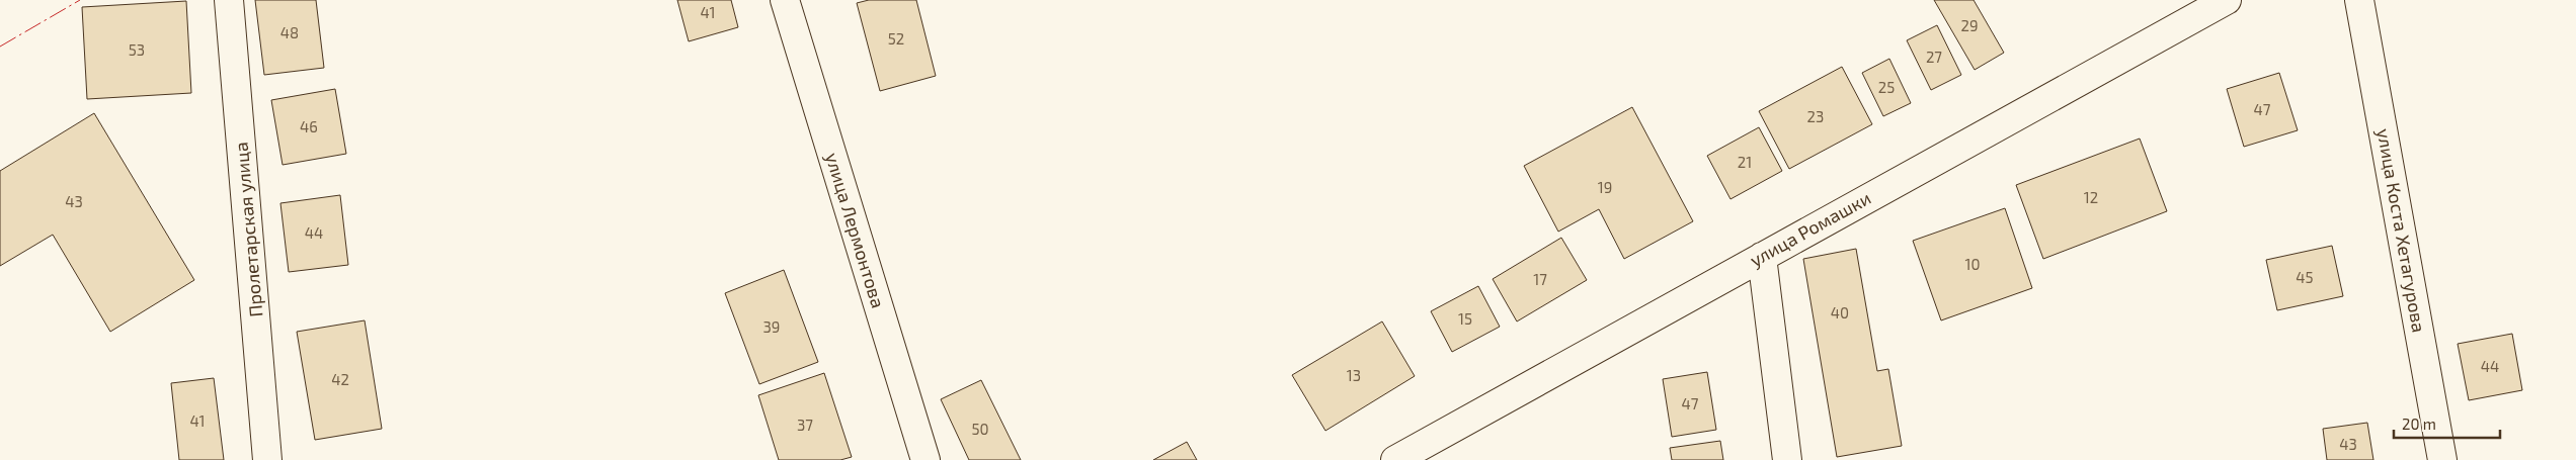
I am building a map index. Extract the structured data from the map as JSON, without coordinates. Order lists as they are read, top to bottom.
{
  "streets": {
    "street": [
      "Пролетарская улица",
      "улица Ромашки",
      "улица Лермонтова",
      "улица Коста Хетагурова"
    ]
  },
  "house_numbers": [
    "41",
    "29",
    "48",
    "52",
    "53",
    "27",
    "25",
    "47",
    "23",
    "46",
    "21",
    "19",
    "12",
    "43",
    "44",
    "10",
    "45",
    "17",
    "40",
    "15",
    "39",
    "44",
    "13",
    "42",
    "47",
    "41",
    "37",
    "50",
    "43"
  ],
  "scale_bar": "20 m"
}
